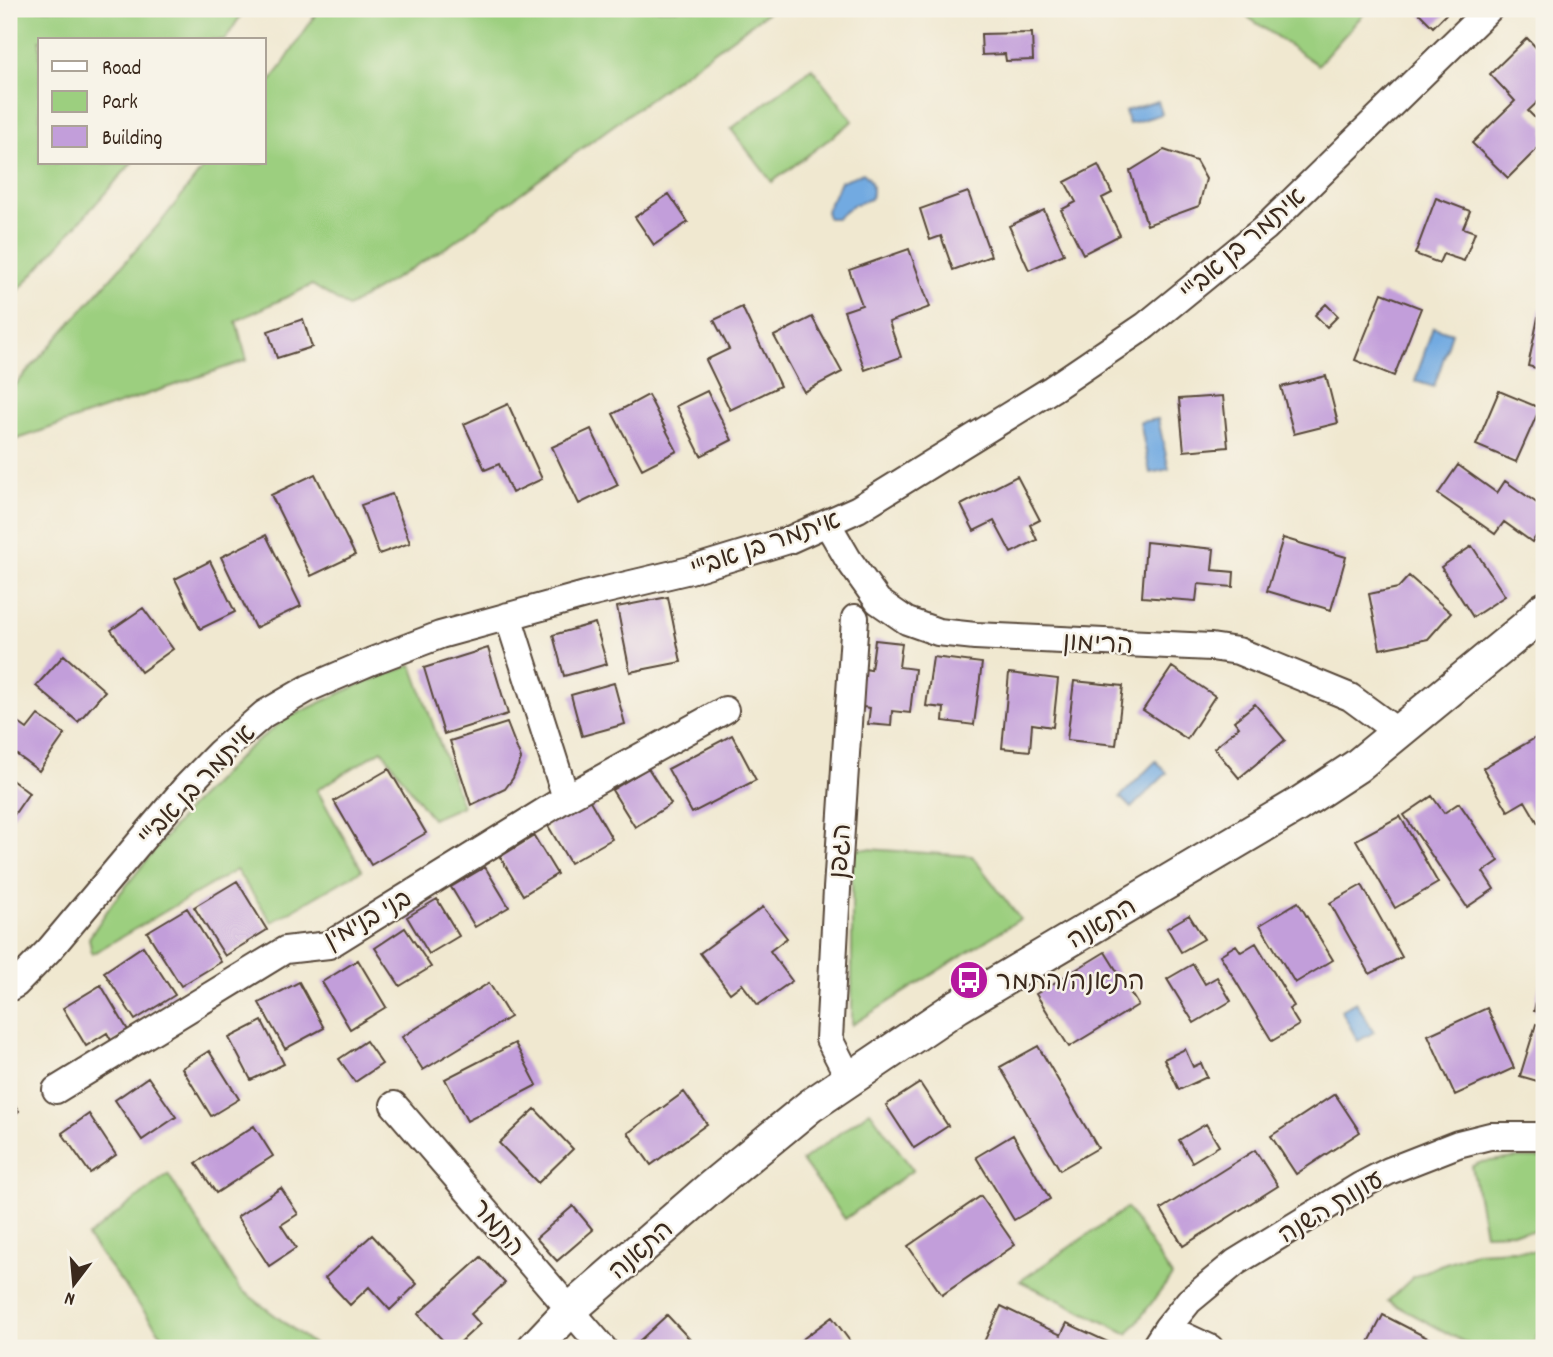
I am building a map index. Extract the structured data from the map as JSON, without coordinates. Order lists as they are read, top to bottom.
{
  "streets": {
    "street": [
      "איתמר בן אב\"י",
      "הרימון",
      "הגפן",
      "בני בנימין",
      "התאנה",
      "עונות השנה",
      "התמר"
    ]
  },
  "crossings": [
    ["איתמר בן אב\"י", "הרימון"],
    ["הרימון", "התאנה"],
    ["הגפן", "התאנה"],
    ["התאנה", "התמר"]
  ],
  "places": {
    "bus stop": ["התאנה/התמר"]
  },
  "legend": ["Road", "Park", "Building"],
  "north": "bottom"
}
